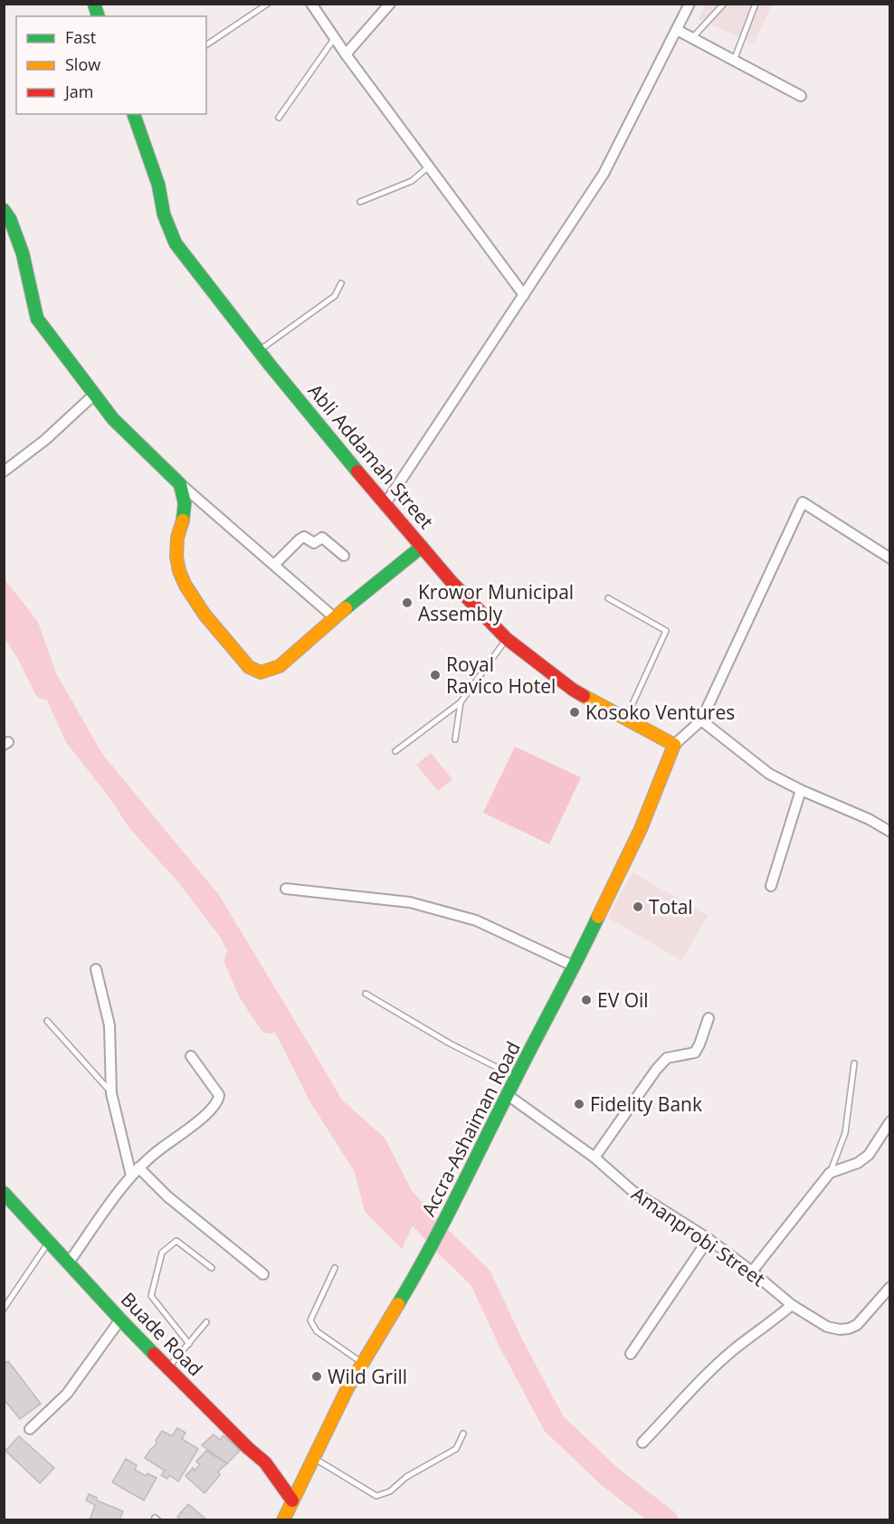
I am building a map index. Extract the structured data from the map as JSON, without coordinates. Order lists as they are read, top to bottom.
{
  "streets": {
    "street": [
      "Abli Addamah Street",
      "Accra-Ashaiman Road",
      "Amanprobi Street",
      "Buade Road"
    ]
  },
  "crossings": [
    ["Abli Addamah Street", "Accra-Ashaiman Road"],
    ["Accra-Ashaiman Road", "Amanprobi Street"],
    ["Accra-Ashaiman Road", "Buade Road"]
  ],
  "places": [
    "Krowor Municipal Assembly",
    "Royal Ravico Hotel",
    "Kosoko Ventures",
    "Total",
    "EV Oil",
    "Fidelity Bank",
    "Wild Grill"
  ],
  "legend": ["Fast", "Slow", "Jam"]
}
